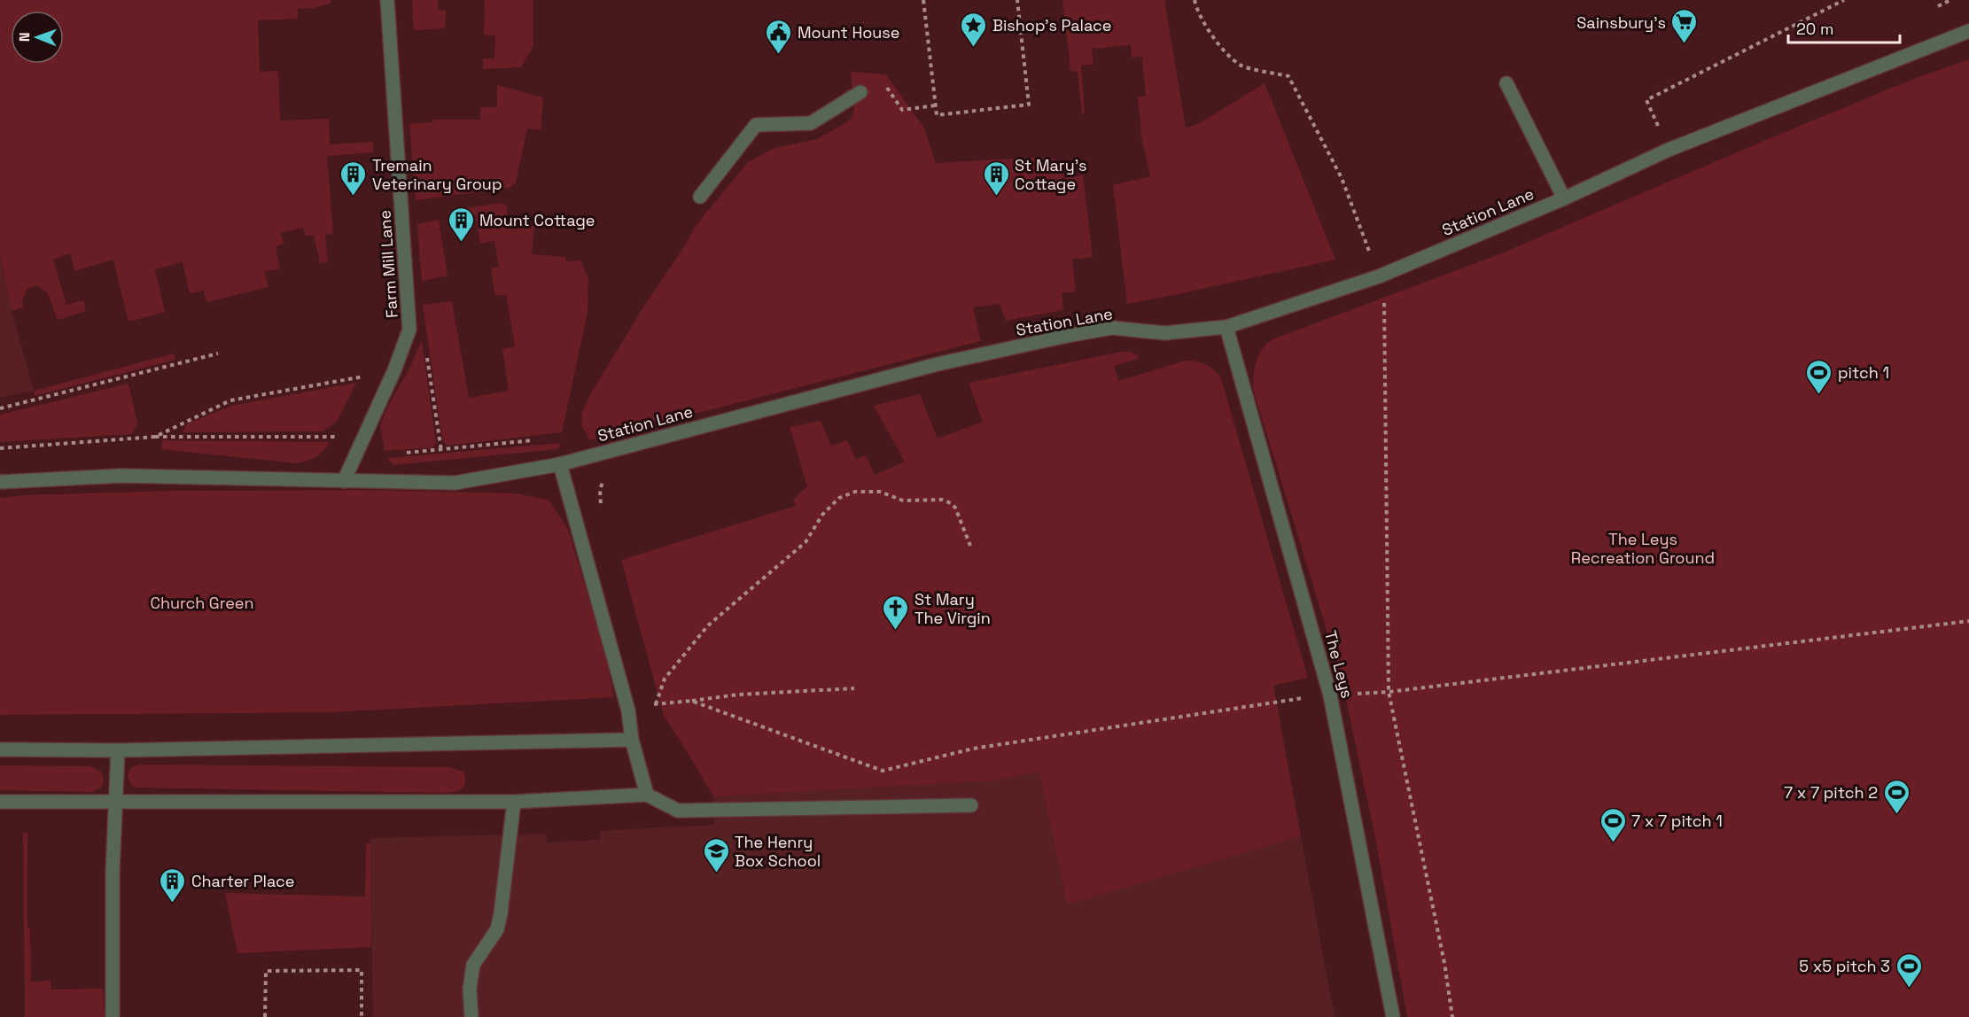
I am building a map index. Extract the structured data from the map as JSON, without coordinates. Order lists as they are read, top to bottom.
{
  "streets": {
    "street": ["Station Lane", "Farm Mill Lane", "The Leys"]
  },
  "crossings": [
    ["Station Lane", "The Leys"]
  ],
  "parks": ["The Leys Recreation Ground", "Church Green"],
  "places": {
    "supermarket": ["Sainsbury's"],
    "place": ["Bishop's Palace"],
    "public building": ["Mount House"],
    "building": [
      "Tremain Veterinary Group",
      "St Mary's Cottage",
      "Mount Cottage",
      "Charter Place"
    ],
    "sports": [
      "pitch 1",
      "7 x 7 pitch 2",
      "7 x 7 pitch 1",
      "5 x5 pitch 3"
    ],
    "church": ["St Mary The Virgin"],
    "school or university": ["The Henry Box School"]
  },
  "scale_bar": "20 m",
  "north": "left"
}
